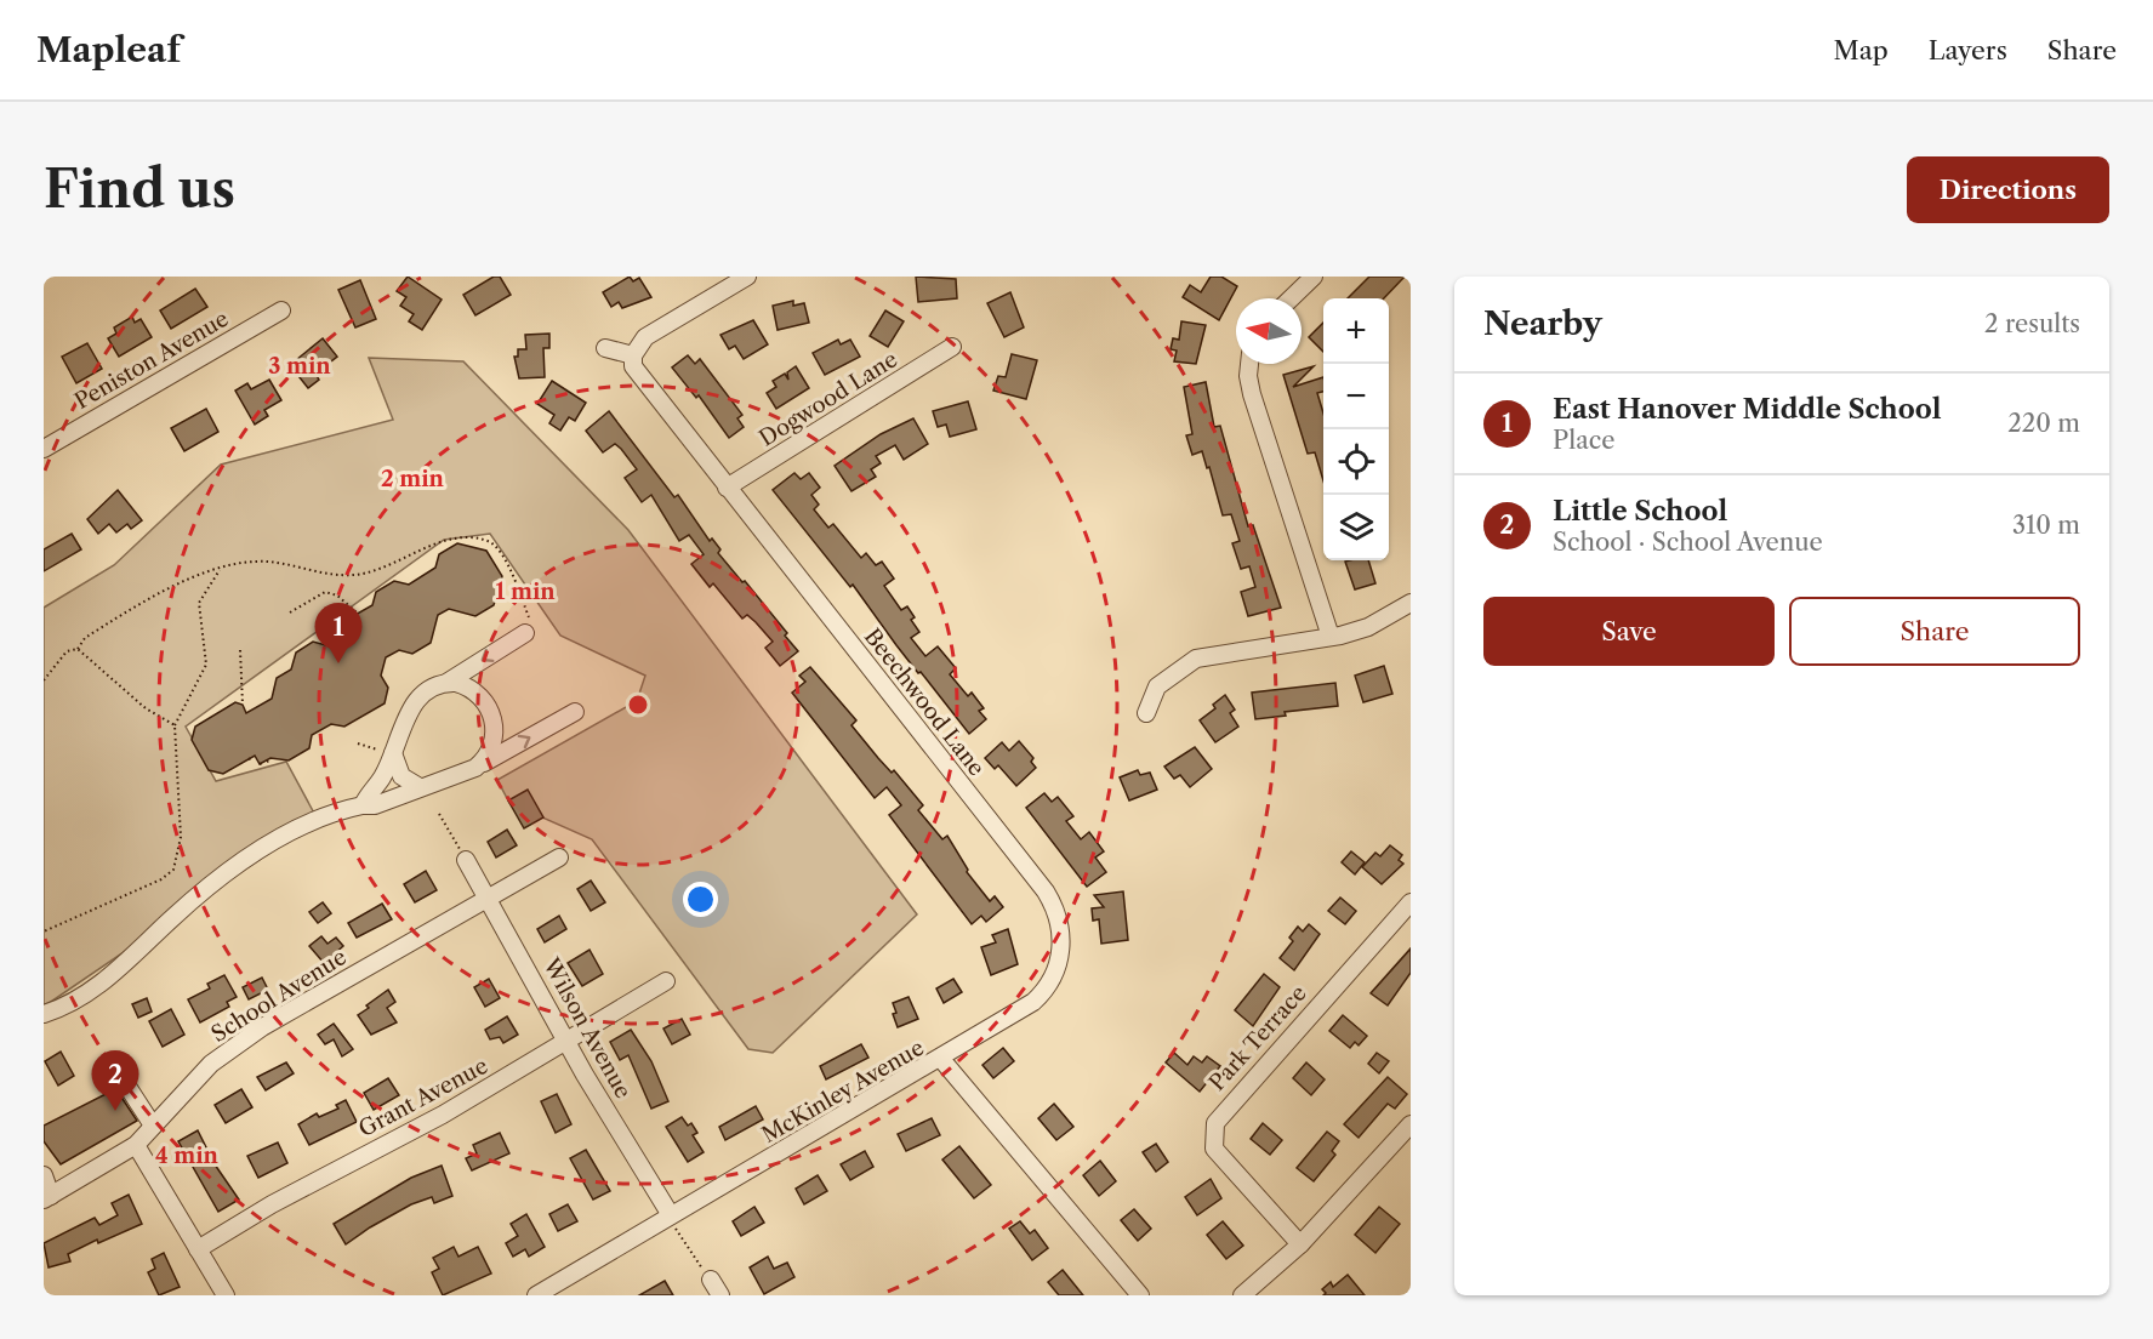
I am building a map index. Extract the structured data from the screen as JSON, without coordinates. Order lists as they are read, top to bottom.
{
  "streets": {
    "street": [
      "Peniston Avenue",
      "Dogwood Lane",
      "Beechwood Lane",
      "School Avenue",
      "Wilson Avenue",
      "Park Terrace",
      "McKinley Avenue",
      "Grant Avenue"
    ]
  },
  "crossings": [
    ["Dogwood Lane", "Beechwood Lane"],
    ["Beechwood Lane", "McKinley Avenue"],
    ["School Avenue", "Wilson Avenue"],
    ["Wilson Avenue", "McKinley Avenue"],
    ["Wilson Avenue", "Grant Avenue"]
  ],
  "north": "left",
  "page": {
    "header": "Mapleaf",
    "nav": ["Map", "Layers", "Share"],
    "buttons": [
      "Directions",
      ["Save", "Share"]
    ],
    "title": "Find us",
    "heading": ["Nearby", "2 results"],
    "map_buttons": ["+", "−"],
    "list": [
      {
        "mark": "1",
        "name": "East Hanover Middle School",
        "note": "Place",
        "value": "220 m"
      },
      {
        "mark": "2",
        "name": "Little School",
        "note": "School · School Avenue",
        "value": "310 m"
      }
    ],
    "pins": ["1", "2"]
  },
  "rings": [
    "3 min",
    "2 min",
    "1 min",
    "4 min"
  ]
}
